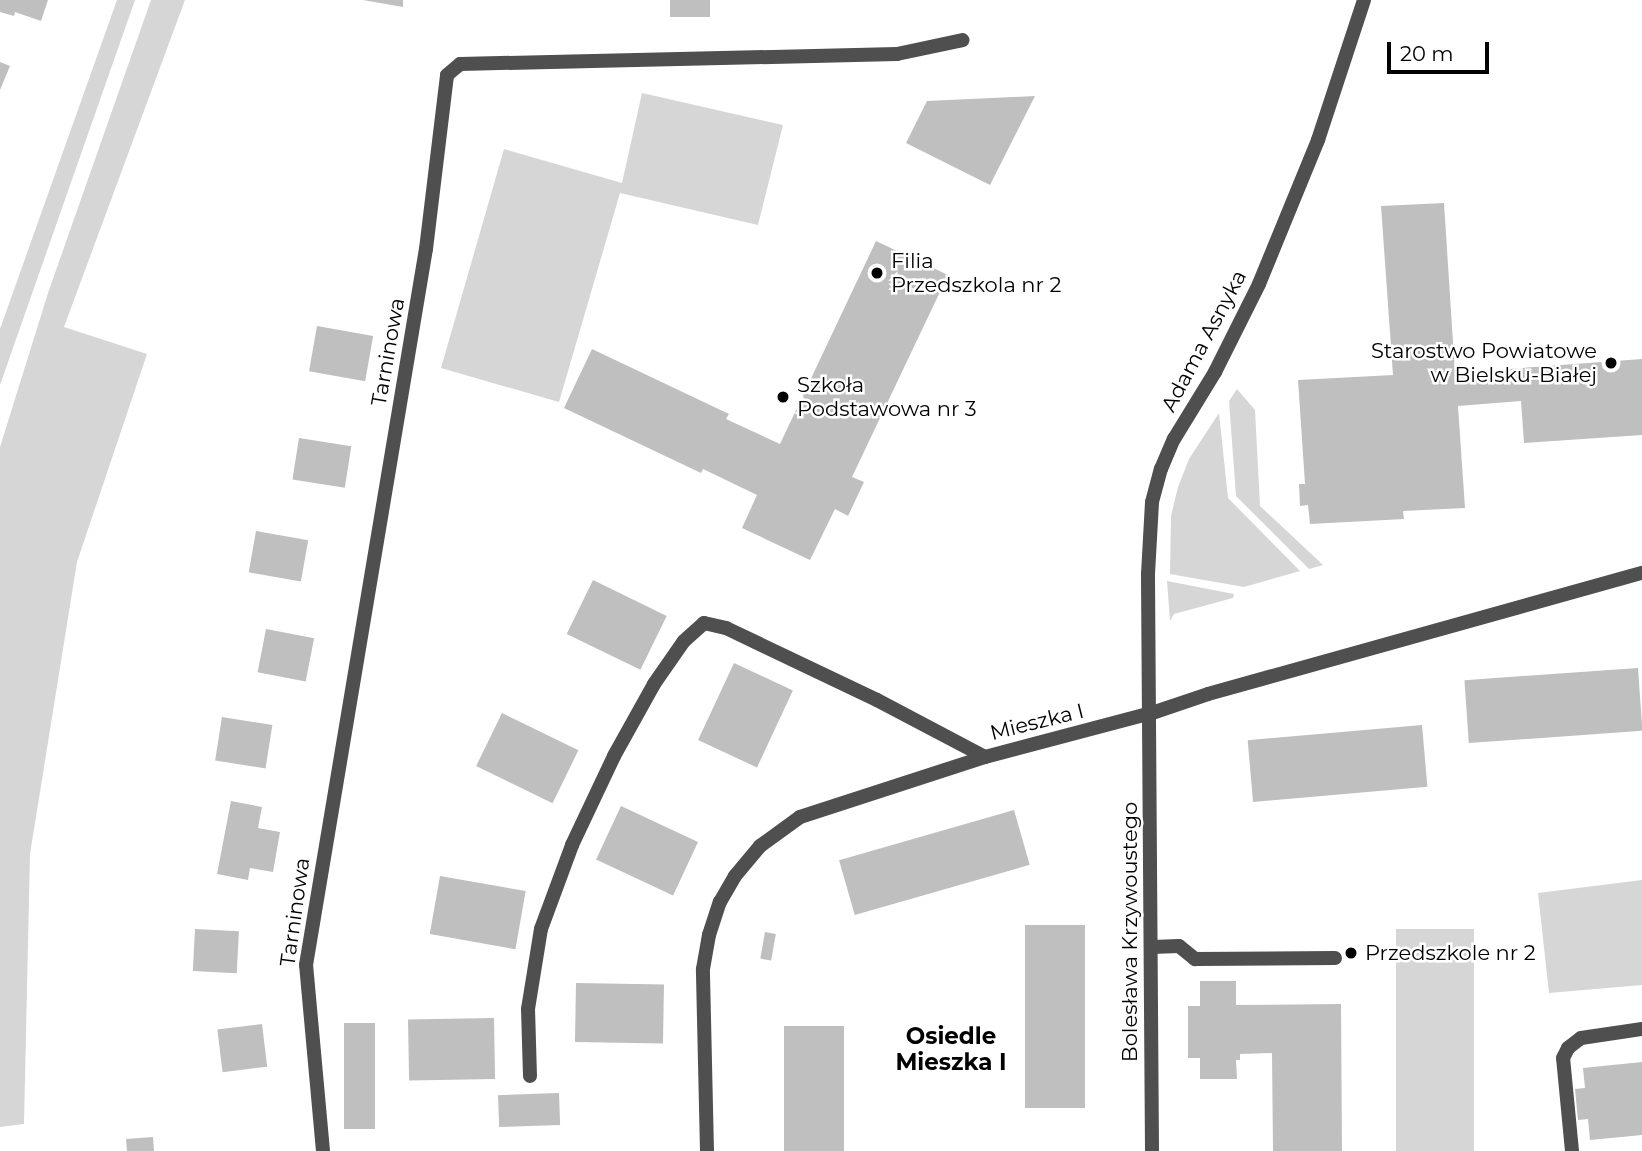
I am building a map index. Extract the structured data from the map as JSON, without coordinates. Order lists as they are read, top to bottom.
{
  "streets": {
    "street": [
      "Adama Asnyka",
      "Tarninowa",
      "Mieszka I",
      "Bolesława Krzywoustego"
    ]
  },
  "crossings": [
    ["Adama Asnyka", "Mieszka I"],
    ["Adama Asnyka", "Bolesława Krzywoustego"],
    ["Mieszka I", "Bolesława Krzywoustego"]
  ],
  "districts": ["Osiedle Mieszka I"],
  "places": [
    "Filia Przedszkola nr 2",
    "Starostwo Powiatowe w Bielsku-Białej",
    "Szkoła Podstawowa nr 3",
    "Przedszkole nr 2"
  ],
  "scale_bar": "20 m"
}
